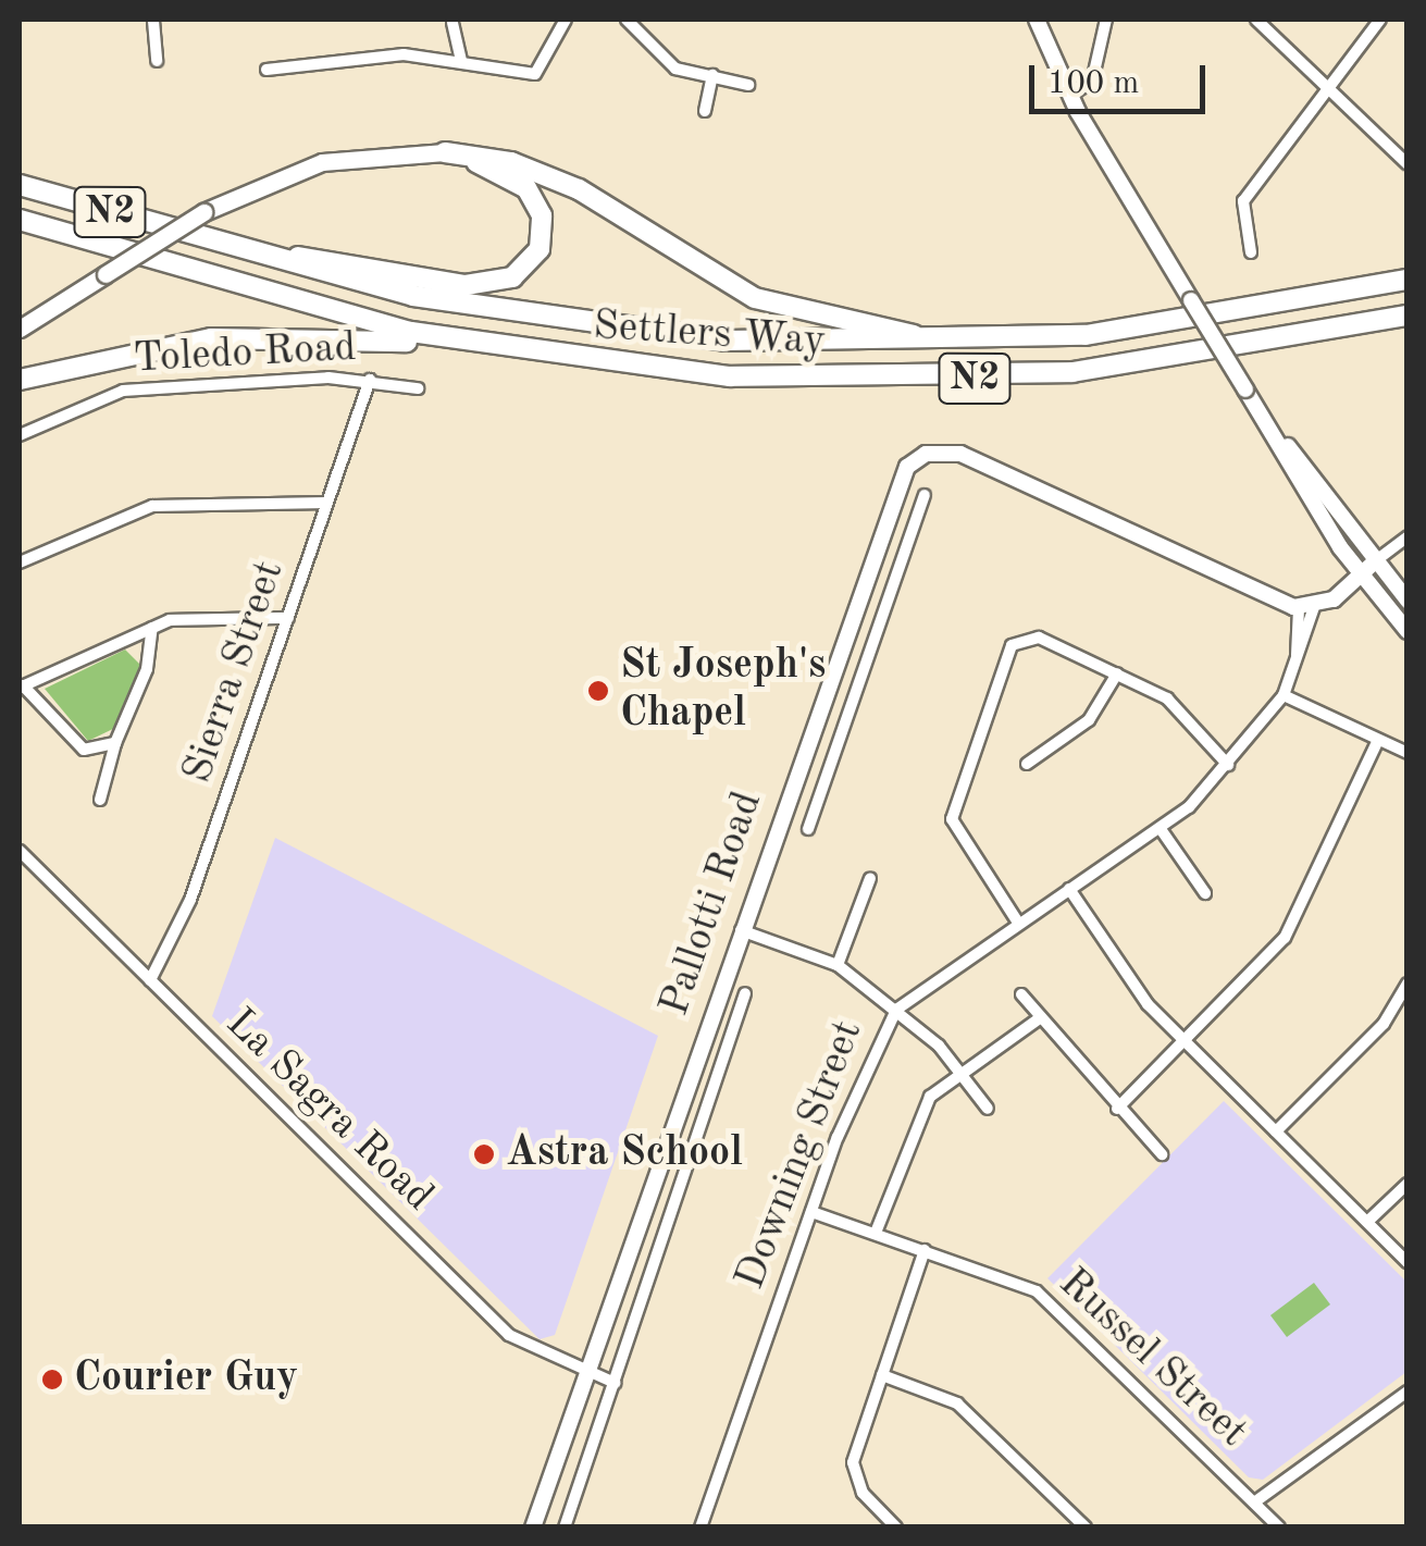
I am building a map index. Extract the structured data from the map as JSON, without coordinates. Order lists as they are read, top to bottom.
{
  "streets": {
    "highway": ["N2", "Settlers Way"],
    "street": [
      "Toledo Road",
      "Sierra Street",
      "Pallotti Road",
      "La Sagra Road",
      "Downing Street",
      "Russel Street"
    ]
  },
  "crossings": [
    ["Toledo Road", "Sierra Street"],
    ["Sierra Street", "La Sagra Road"],
    ["Pallotti Road", "La Sagra Road"],
    ["Pallotti Road", "Downing Street"],
    ["Downing Street", "Russel Street"]
  ],
  "places": ["St Joseph's Chapel", "Astra School", "Courier Guy"],
  "scale_bar": "100 m"
}
